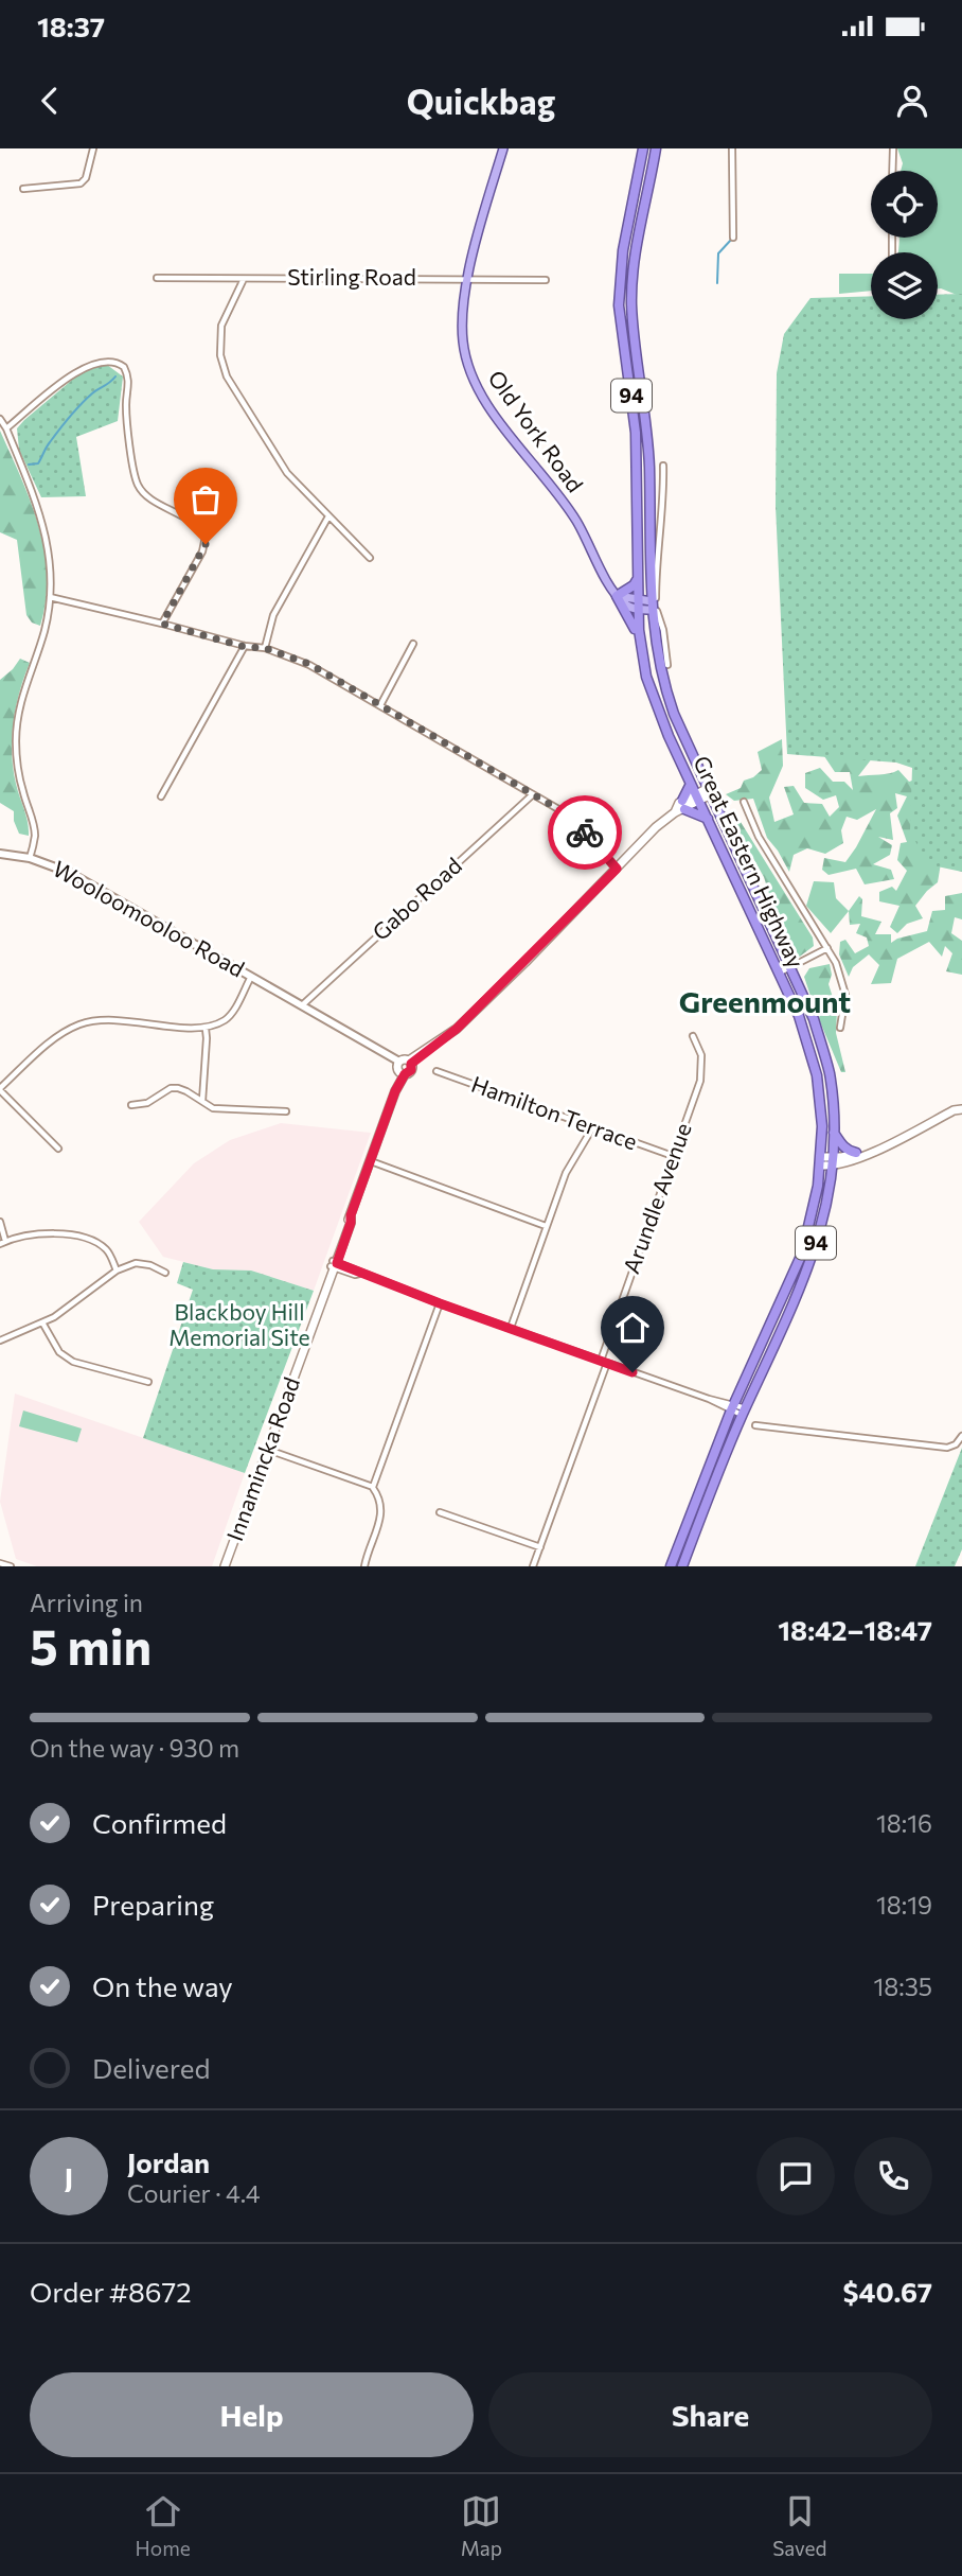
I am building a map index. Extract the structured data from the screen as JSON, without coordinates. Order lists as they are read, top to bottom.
{
  "streets": {
    "highway": ["94", "Great Eastern Highway"],
    "main road": ["Old York Road", "Innamincka Road"],
    "street": [
      "Stirling Road",
      "Gabo Road",
      "Wooloomooloo Road",
      "Hamilton Terrace",
      "Arundle Avenue"
    ]
  },
  "crossings": [
    ["Stirling Road", "Old York Road"],
    ["Great Eastern Highway", "Innamincka Road"],
    ["Gabo Road", "Wooloomooloo Road"],
    ["Wooloomooloo Road", "Innamincka Road"],
    ["Hamilton Terrace", "Arundle Avenue"]
  ],
  "districts": ["Greenmount"],
  "parks": ["Blackboy Hill Memorial Site"],
  "page": {
    "status": "18:37",
    "header": "Quickbag",
    "heading": ["5 min", "Arriving in", "18:42–18:47"],
    "panel": [
      "Jordan",
      "Courier · 4.4",
      "Order #8672",
      "$40.67"
    ],
    "bar": "On the way · 930 m",
    "list": [
      ["Confirmed", "18:16"],
      ["Preparing", "18:19"],
      ["On the way", "18:35"],
      "Delivered"
    ],
    "round": "J",
    "buttons": ["Help", "Share"],
    "tabs": ["Home", "Map", "Saved"]
  }
}
